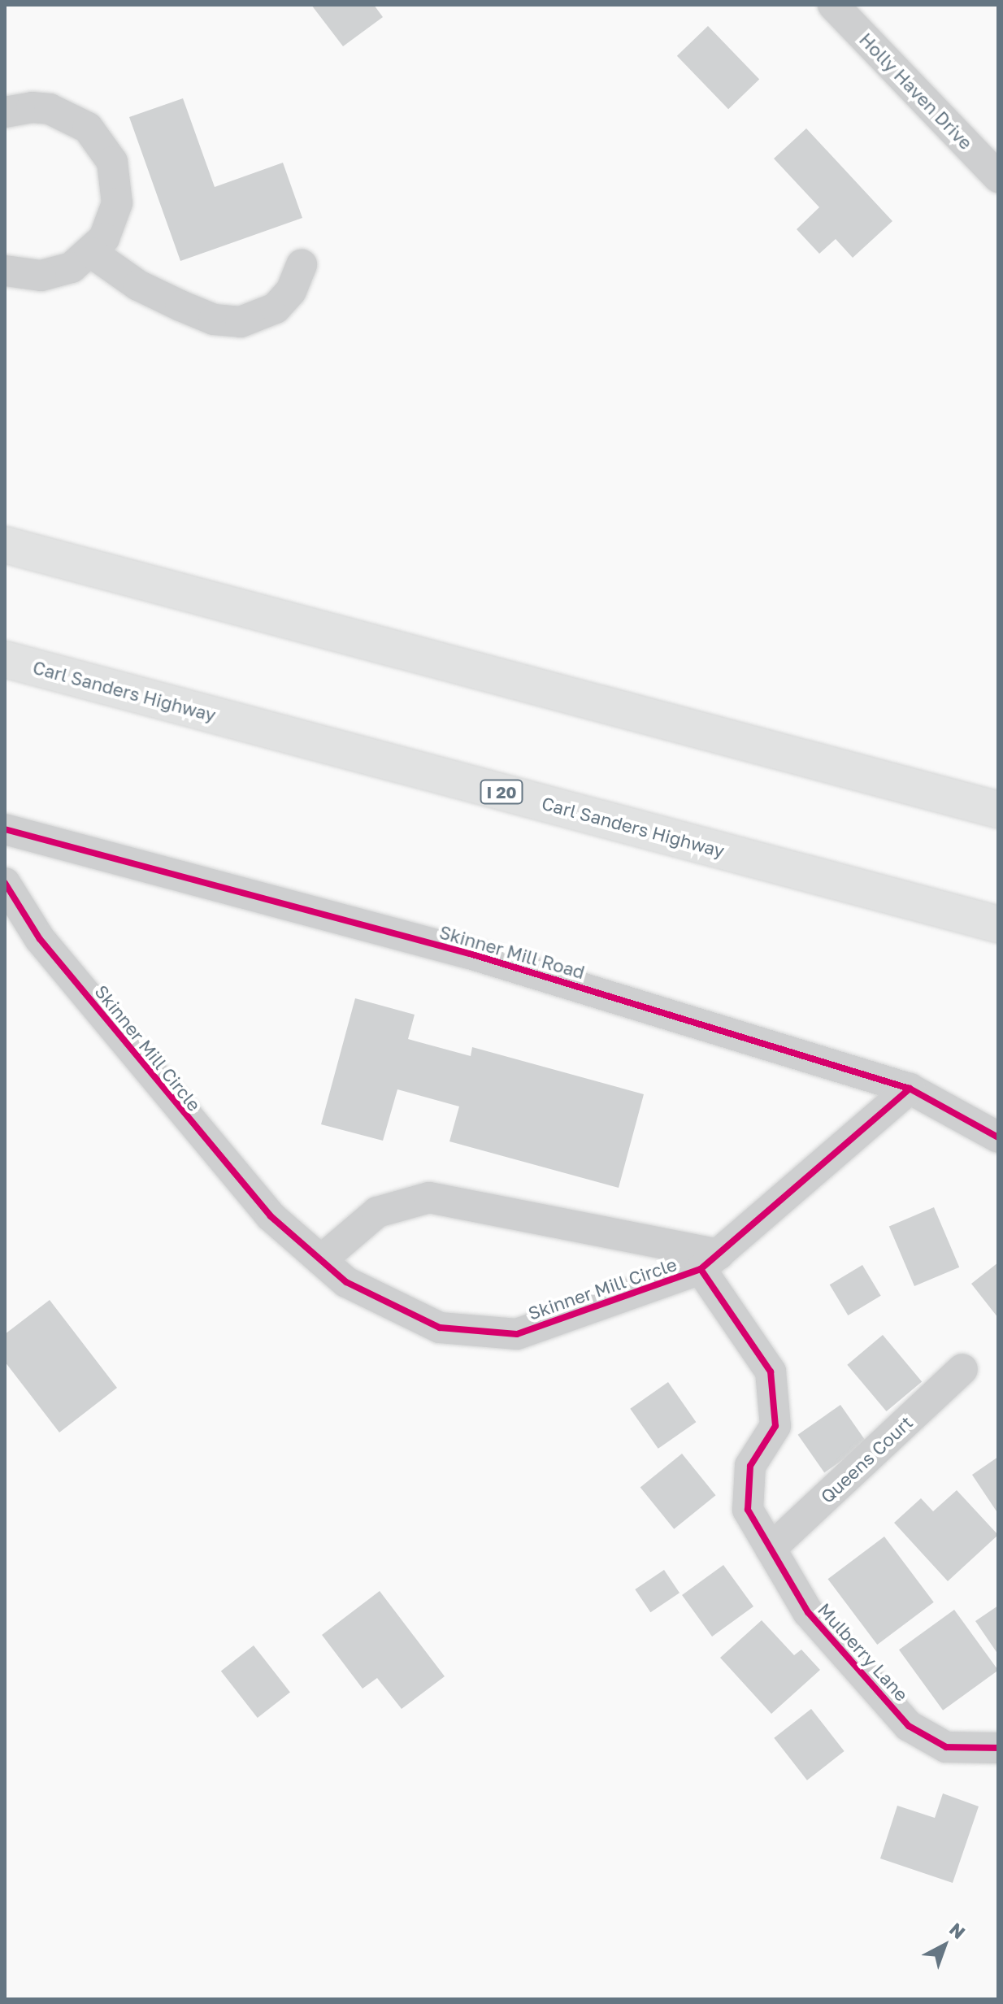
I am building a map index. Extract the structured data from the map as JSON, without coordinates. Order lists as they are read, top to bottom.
{
  "streets": {
    "highway": ["Carl Sanders Highway", "I 20"],
    "street": [
      "Holly Haven Drive",
      "Skinner Mill Road",
      "Skinner Mill Circle",
      "Queens Court",
      "Mulberry Lane"
    ]
  },
  "crossings": [
    ["Skinner Mill Road", "Skinner Mill Circle"],
    ["Skinner Mill Circle", "Mulberry Lane"],
    ["Queens Court", "Mulberry Lane"]
  ],
  "north": "top right"
}
